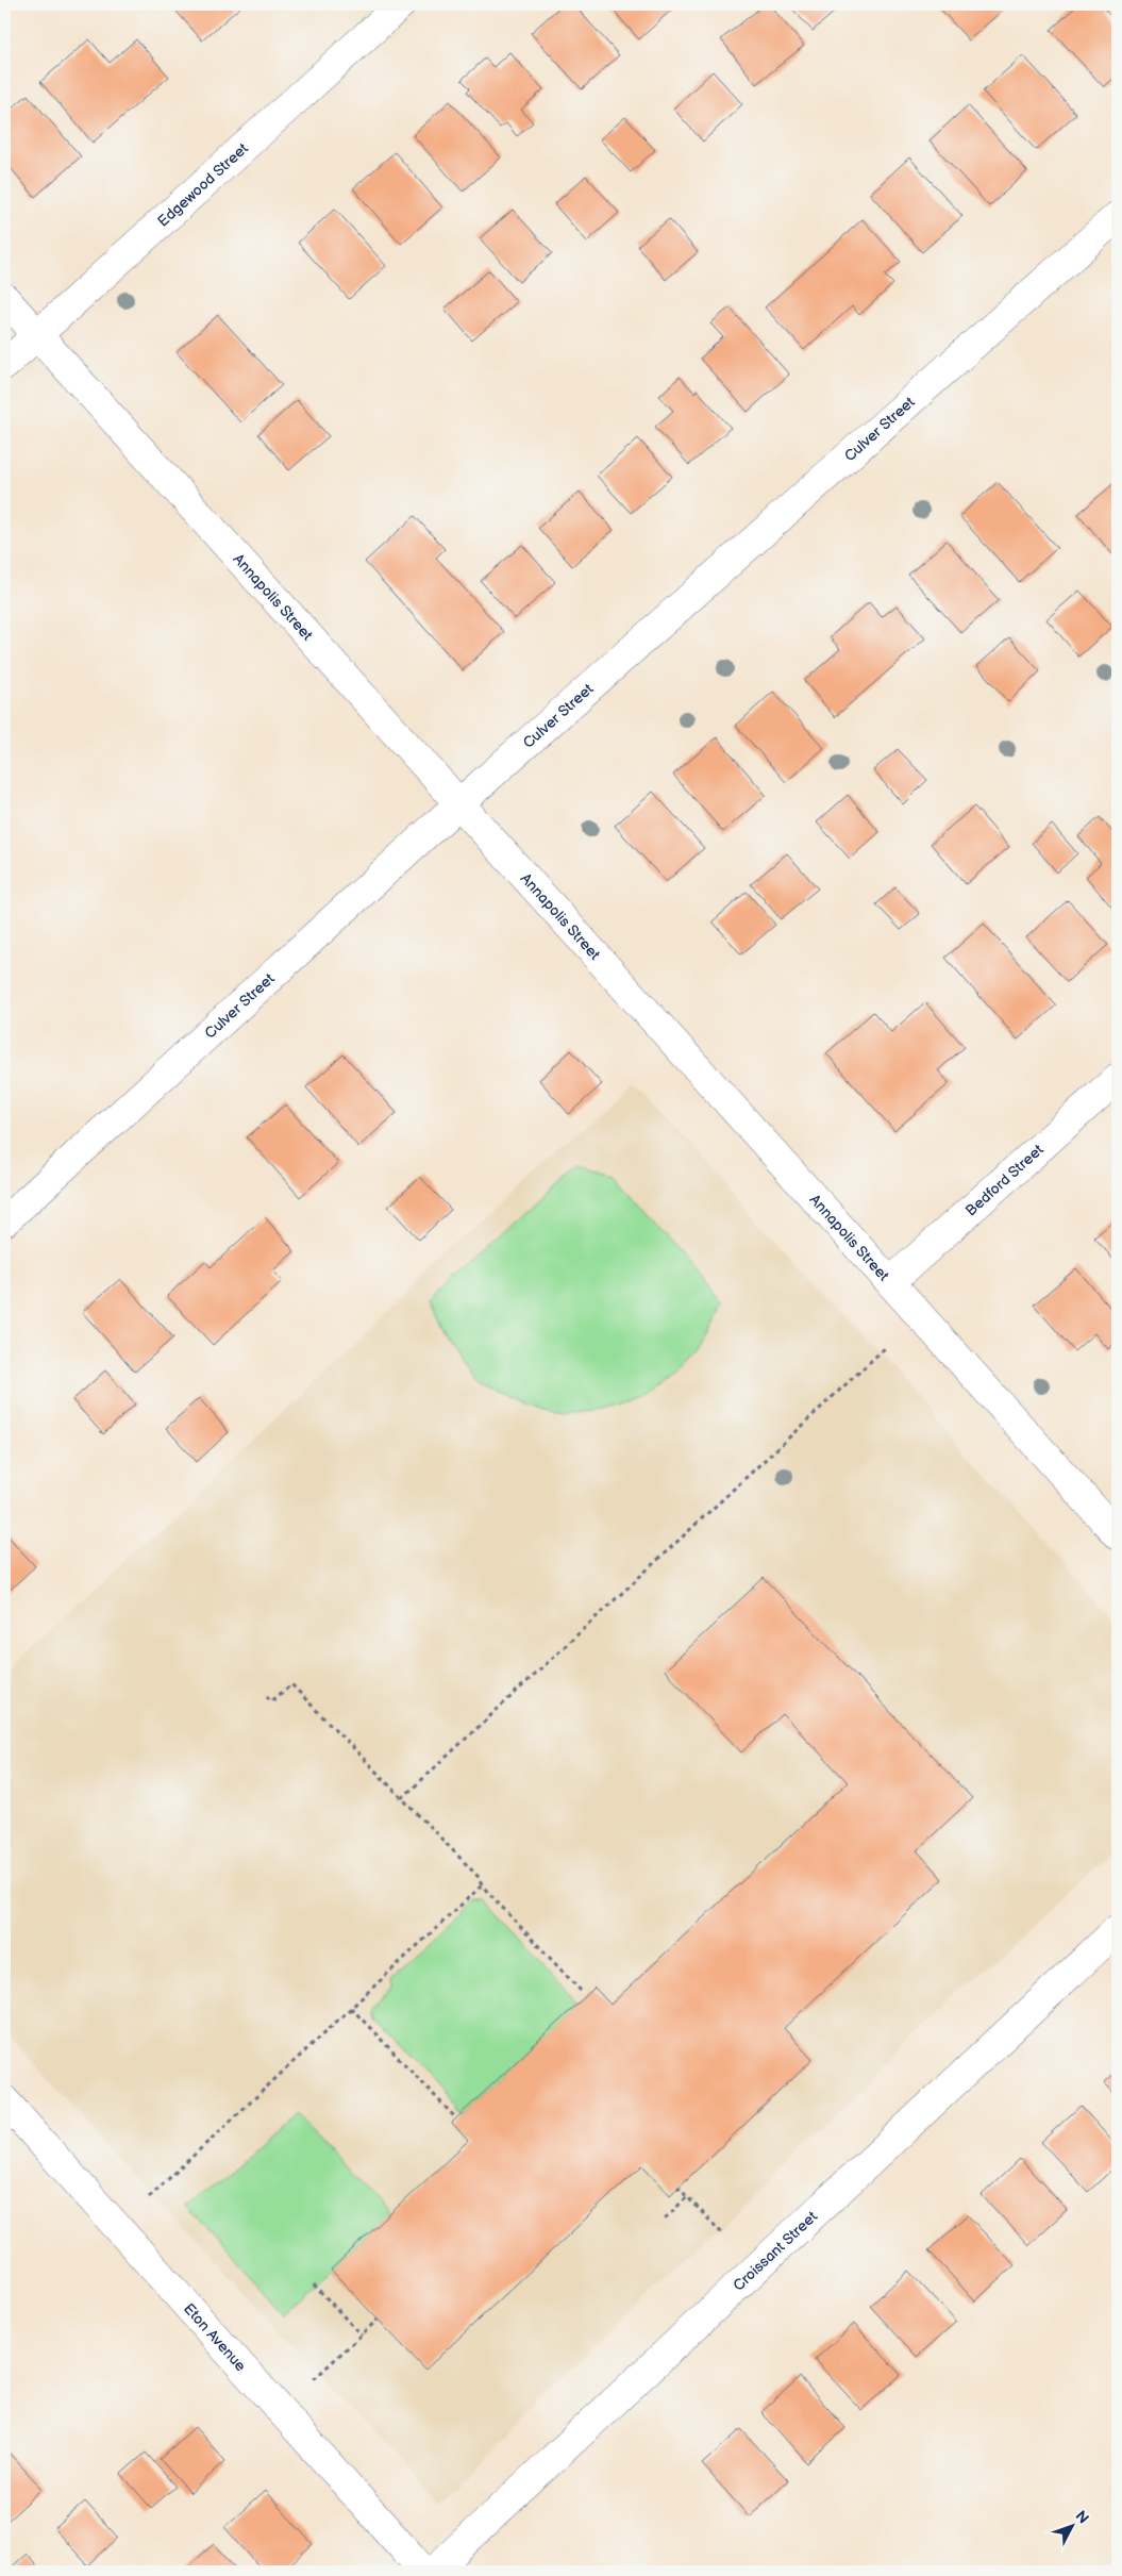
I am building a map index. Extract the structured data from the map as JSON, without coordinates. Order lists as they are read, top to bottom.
{
  "streets": {
    "street": [
      "Edgewood Street",
      "Culver Street",
      "Annapolis Street",
      "Bedford Street",
      "Croissant Street",
      "Eton Avenue"
    ]
  },
  "crossings": [
    ["Edgewood Street", "Annapolis Street"],
    ["Culver Street", "Annapolis Street"],
    ["Annapolis Street", "Bedford Street"]
  ],
  "north": "top right"
}
